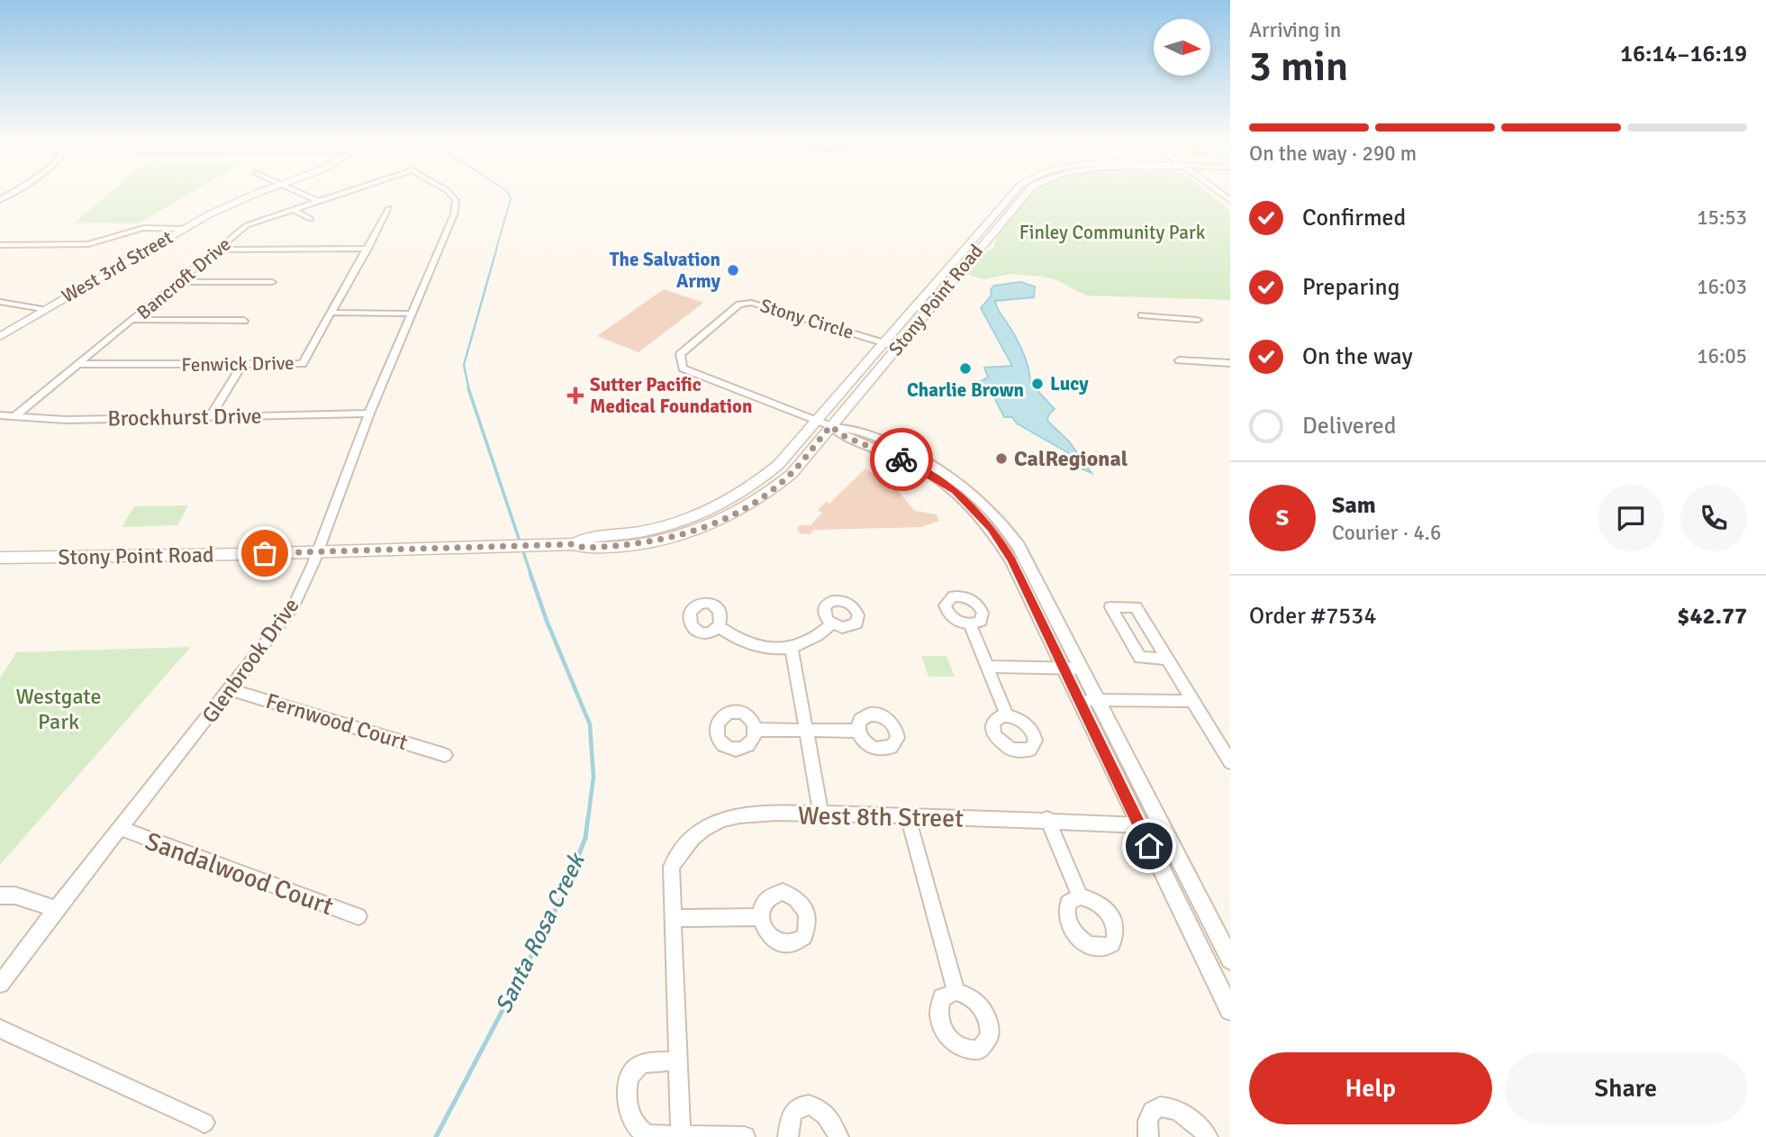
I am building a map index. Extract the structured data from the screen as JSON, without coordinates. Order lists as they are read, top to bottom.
{
  "streets": {
    "main road": ["West 3rd Street", "Stony Point Road"],
    "street": [
      "Bancroft Drive",
      "Stony Circle",
      "Fenwick Drive",
      "Brockhurst Drive",
      "Glenbrook Drive",
      "Fernwood Court",
      "West 8th Street",
      "Sandalwood Court"
    ]
  },
  "crossings": [
    ["Bancroft Drive", "Fenwick Drive"],
    ["Bancroft Drive", "Brockhurst Drive"],
    ["Stony Point Road", "Stony Circle"],
    ["Stony Point Road", "Glenbrook Drive"],
    ["Brockhurst Drive", "Glenbrook Drive"],
    ["Glenbrook Drive", "Fernwood Court"],
    ["Glenbrook Drive", "Sandalwood Court"]
  ],
  "water": ["Santa Rosa Creek"],
  "parks": ["Finley Community Park", "Westgate Park"],
  "places": {
    "other": [
      "The Salvation Army",
      "Charlie Brown",
      "Lucy",
      "CalRegional"
    ],
    "health": ["Sutter Pacific Medical Foundation"]
  },
  "north": "right",
  "page": {
    "heading": ["3 min", "Arriving in", "16:14–16:19"],
    "panel": [
      "Sam",
      "Courier · 4.6",
      "Order #7534",
      "$42.77"
    ],
    "bar": "On the way · 290 m",
    "list": [
      ["Confirmed", "15:53"],
      ["Preparing", "16:03"],
      ["On the way", "16:05"],
      "Delivered"
    ],
    "round": "S",
    "buttons": ["Help", "Share"]
  }
}
